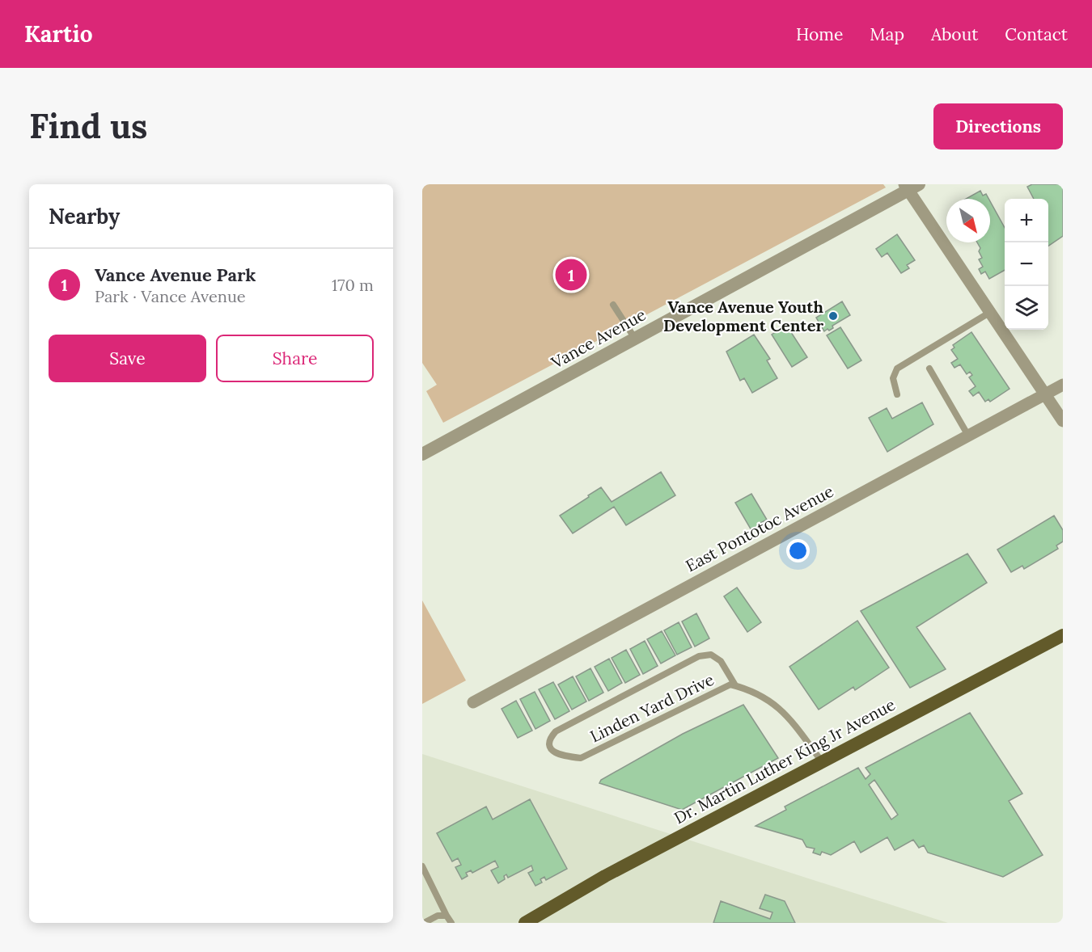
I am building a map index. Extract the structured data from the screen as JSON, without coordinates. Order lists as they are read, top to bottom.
{
  "streets": {
    "main road": ["Dr. Martin Luther King Jr Avenue"],
    "street": ["Vance Avenue", "East Pontotoc Avenue"],
    "lane": ["Linden Yard Drive"]
  },
  "crossings": [
    ["Linden Yard Drive", "Dr. Martin Luther King Jr Avenue"]
  ],
  "places": ["Vance Avenue Youth Development Center"],
  "north": "bottom right",
  "page": {
    "header": "Kartio",
    "nav": [
      "Home",
      "Map",
      "About",
      "Contact"
    ],
    "buttons": [
      "Directions",
      ["Save", "Share"]
    ],
    "title": "Find us",
    "heading": "Nearby",
    "map_buttons": ["+", "−"],
    "list": [
      {
        "mark": "1",
        "name": "Vance Avenue Park",
        "note": "Park · Vance Avenue",
        "value": "170 m"
      }
    ],
    "pins": "1"
  }
}
